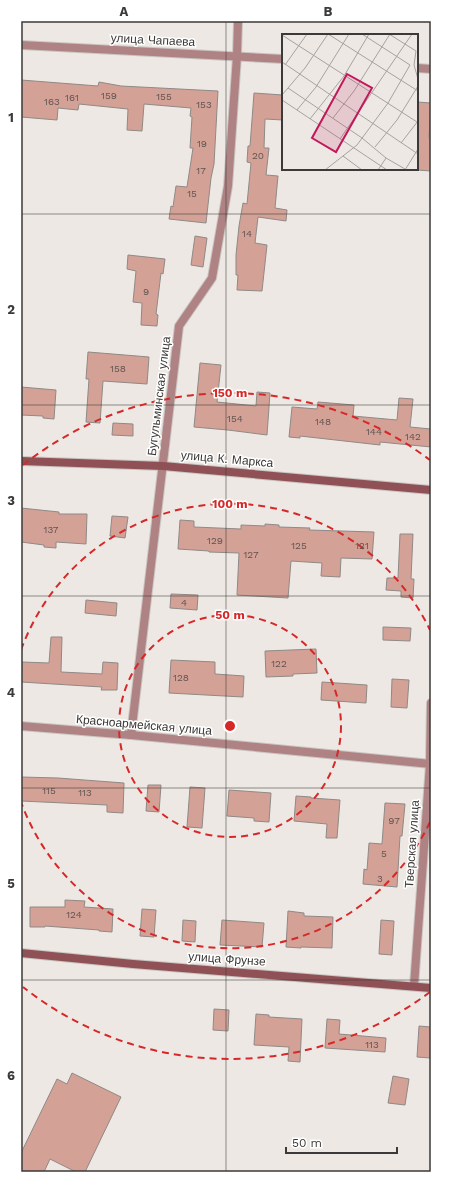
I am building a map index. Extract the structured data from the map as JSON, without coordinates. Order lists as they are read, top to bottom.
{
  "streets": {
    "street": [
      "улица Чапаева",
      "Бугульминская улица",
      "улица К. Маркса",
      "Красноармейская улица",
      "Тверская улица",
      "улица Фрунзе"
    ]
  },
  "crossings": [
    ["улица Чапаева", "Бугульминская улица"],
    ["Бугульминская улица", "улица К. Маркса"],
    ["Бугульминская улица", "Красноармейская улица"],
    ["Красноармейская улица", "Тверская улица"],
    ["Тверская улица", "улица Фрунзе"]
  ],
  "house_numbers": [
    "159",
    "155",
    "161",
    "163",
    "153",
    "19",
    "20",
    "17",
    "15",
    "14",
    "9",
    "158",
    "154",
    "148",
    "144",
    "142",
    "137",
    "129",
    "125",
    "121",
    "127",
    "4",
    "122",
    "128",
    "115",
    "113",
    "97",
    "5",
    "3",
    "124",
    "113"
  ],
  "scale_bar": "50 m",
  "grid": {
    "columns": ["A", "B"],
    "rows": [
      "1",
      "2",
      "3",
      "4",
      "5",
      "6"
    ]
  },
  "rings": ["150 m", "100 m", "50 m"]
}
